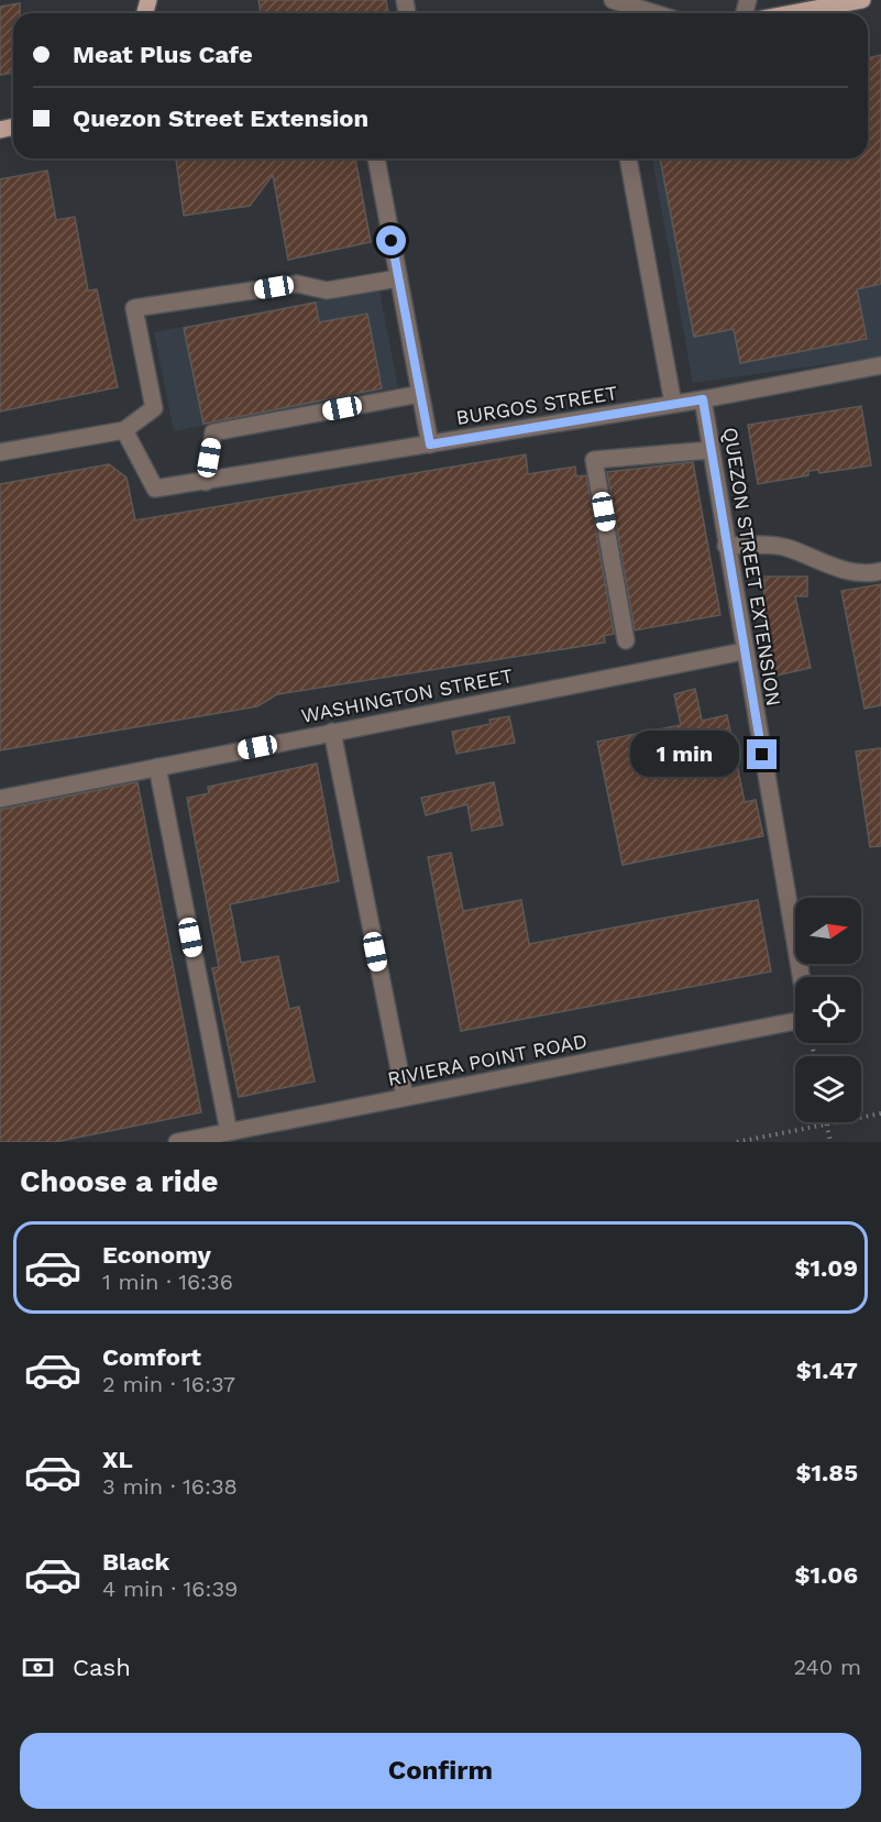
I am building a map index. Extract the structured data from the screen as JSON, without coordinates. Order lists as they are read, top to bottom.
{
  "streets": {
    "street": [
      "BURGOS STREET",
      "QUEZON STREET EXTENSION",
      "WASHINGTON STREET",
      "RIVIERA POINT ROAD"
    ]
  },
  "crossings": [
    ["BURGOS STREET", "QUEZON STREET EXTENSION"],
    ["QUEZON STREET EXTENSION", "WASHINGTON STREET"]
  ],
  "north": "right",
  "page": {
    "banner": ["Meat Plus Cafe", "Quezon Street Extension"],
    "bubble": "1 min",
    "heading": "Choose a ride",
    "list": [
      {
        "name": "Economy",
        "note": "1 min · 16:36",
        "value": "$1.09"
      },
      {
        "name": "Comfort",
        "note": "2 min · 16:37",
        "value": "$1.47"
      },
      {
        "name": "XL",
        "note": "3 min · 16:38",
        "value": "$1.85"
      },
      {
        "name": "Black",
        "note": "4 min · 16:39",
        "value": "$1.06"
      }
    ],
    "pay": ["Cash", "240 m"],
    "buttons": "Confirm"
  }
}
